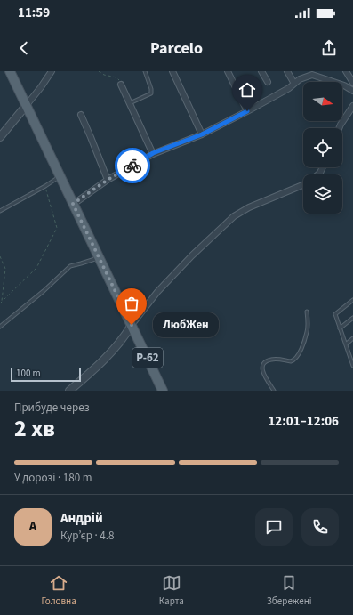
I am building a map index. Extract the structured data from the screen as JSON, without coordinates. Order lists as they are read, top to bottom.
{
  "streets": {
    "main road": ["Р-62"]
  },
  "places": ["ЛюбЖен"],
  "scale_bar": "100 m",
  "north": "right",
  "page": {
    "status": "11:59",
    "header": "Parcelo",
    "bubble": "ЛюбЖен",
    "scale": "100 m",
    "heading": ["2 хв", "Прибуде через", "12:01–12:06"],
    "panel": ["Андрій", "Кур’єр · 4.8"],
    "bar": "У дорозі · 180 m",
    "round": "А",
    "tabs": ["Головна", "Карта", "Збережені"]
  }
}
